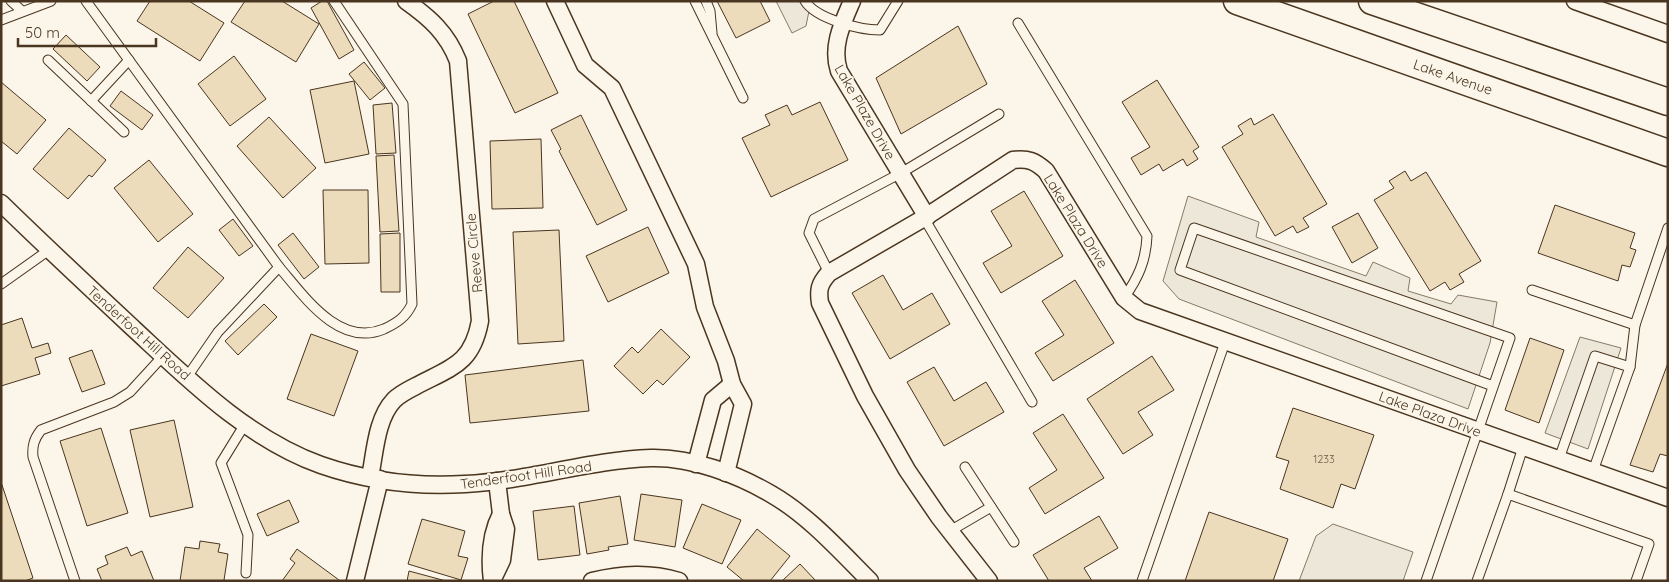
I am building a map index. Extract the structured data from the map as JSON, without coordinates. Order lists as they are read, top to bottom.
{
  "streets": {
    "main road": ["Lake Avenue"],
    "street": [
      "Lake Plaze Drive",
      "Lake Plaza Drive",
      "Reeve Circle",
      "Tenderfoot Hill Road"
    ]
  },
  "crossings": [
    ["Lake Plaze Drive", "Lake Plaza Drive"],
    ["Reeve Circle", "Tenderfoot Hill Road"]
  ],
  "house_numbers": ["1233"],
  "scale_bar": "50 m"
}
